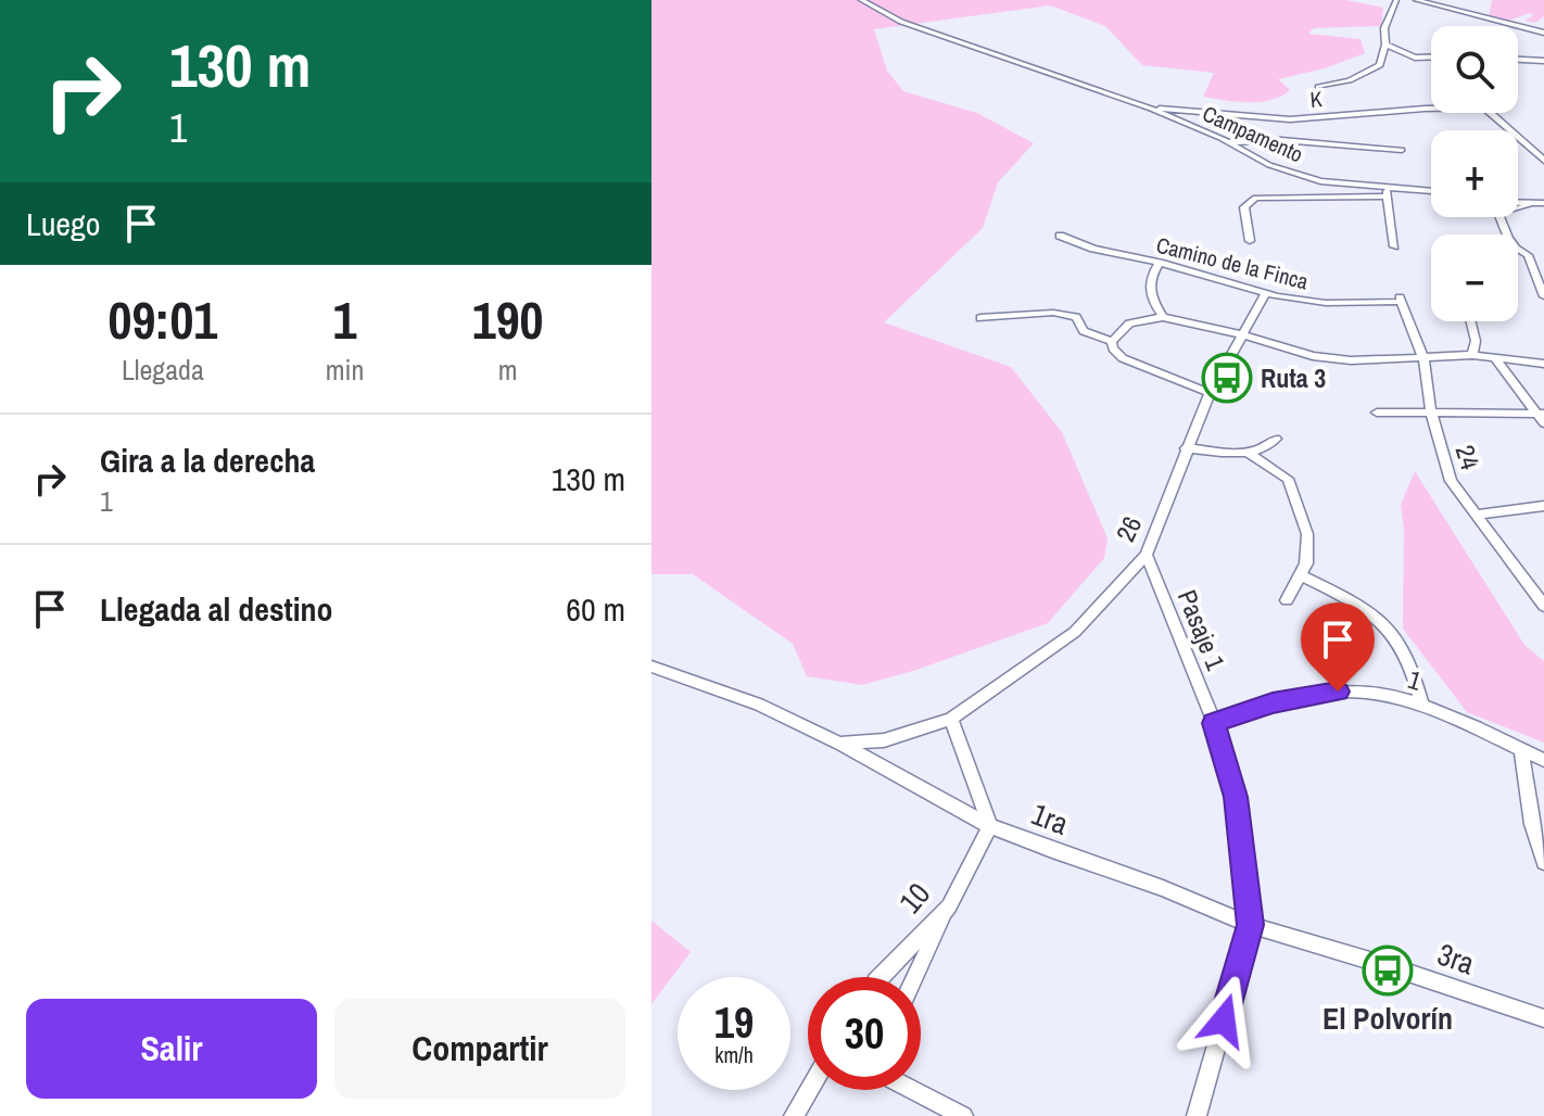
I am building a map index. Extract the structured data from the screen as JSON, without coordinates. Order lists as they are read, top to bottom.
{
  "streets": {
    "street": [
      "K",
      "Campamento",
      "Camino de la Finca",
      "24",
      "26",
      "Pasaje 1",
      "1",
      "1ra",
      "10",
      "3ra"
    ]
  },
  "crossings": [
    ["K", "Campamento"],
    ["Camino de la Finca", "24"],
    ["Camino de la Finca", "26"],
    ["26", "Pasaje 1"],
    ["26", "1ra"],
    ["Pasaje 1", "1"],
    ["Pasaje 1", "1ra"],
    ["Pasaje 1", "3ra"],
    ["1ra", "10"],
    ["1ra", "3ra"]
  ],
  "places": {
    "bus stop": ["Ruta 3", "El Polvorín"]
  },
  "page": {
    "turn": ["130 m", "1"],
    "map_buttons": ["+", "−"],
    "then": "Luego",
    "eta": [
      "09:01",
      "Llegada",
      "1",
      "min",
      "190",
      "m"
    ],
    "list": [
      {
        "name": "Gira a la derecha",
        "note": "1",
        "value": "130 m"
      },
      {
        "name": "Llegada al destino",
        "value": "60 m"
      }
    ],
    "speed": "19 km/h",
    "limit": "30",
    "buttons": ["Salir", "Compartir"]
  }
}
